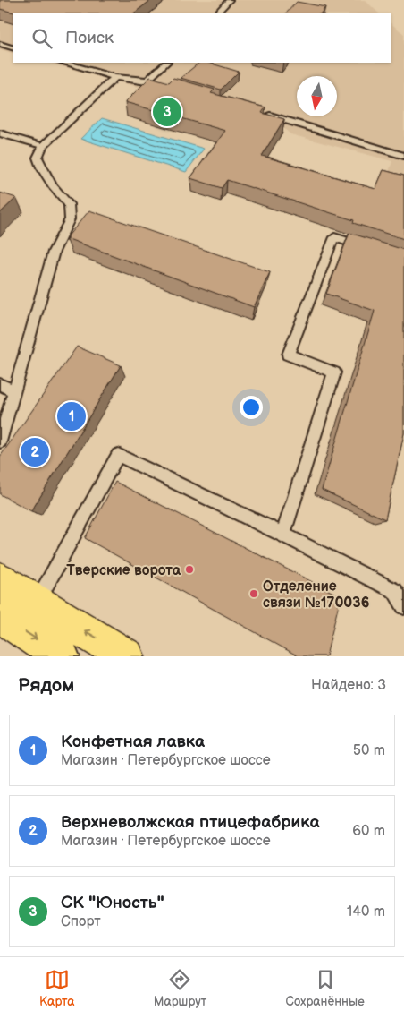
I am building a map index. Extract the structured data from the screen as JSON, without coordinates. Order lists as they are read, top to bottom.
{
  "places": ["Тверские ворота", "Отделение связи №170036"],
  "north": "bottom",
  "page": {
    "search": "Поиск",
    "pins": ["3", "1", "2"],
    "heading": ["Рядом", "Найдено: 3"],
    "list": [
      {
        "mark": "1",
        "name": "Конфетная лавка",
        "note": "Магазин · Петербургское шоссе",
        "value": "50 m"
      },
      {
        "mark": "2",
        "name": "Верхневолжская птицефабрика",
        "note": "Магазин · Петербургское шоссе",
        "value": "60 m"
      },
      {
        "mark": "3",
        "name": "СК \"Юность\"",
        "note": "Спорт",
        "value": "140 m"
      }
    ],
    "nav": ["Карта", "Маршрут", "Сохранённые"]
  }
}
